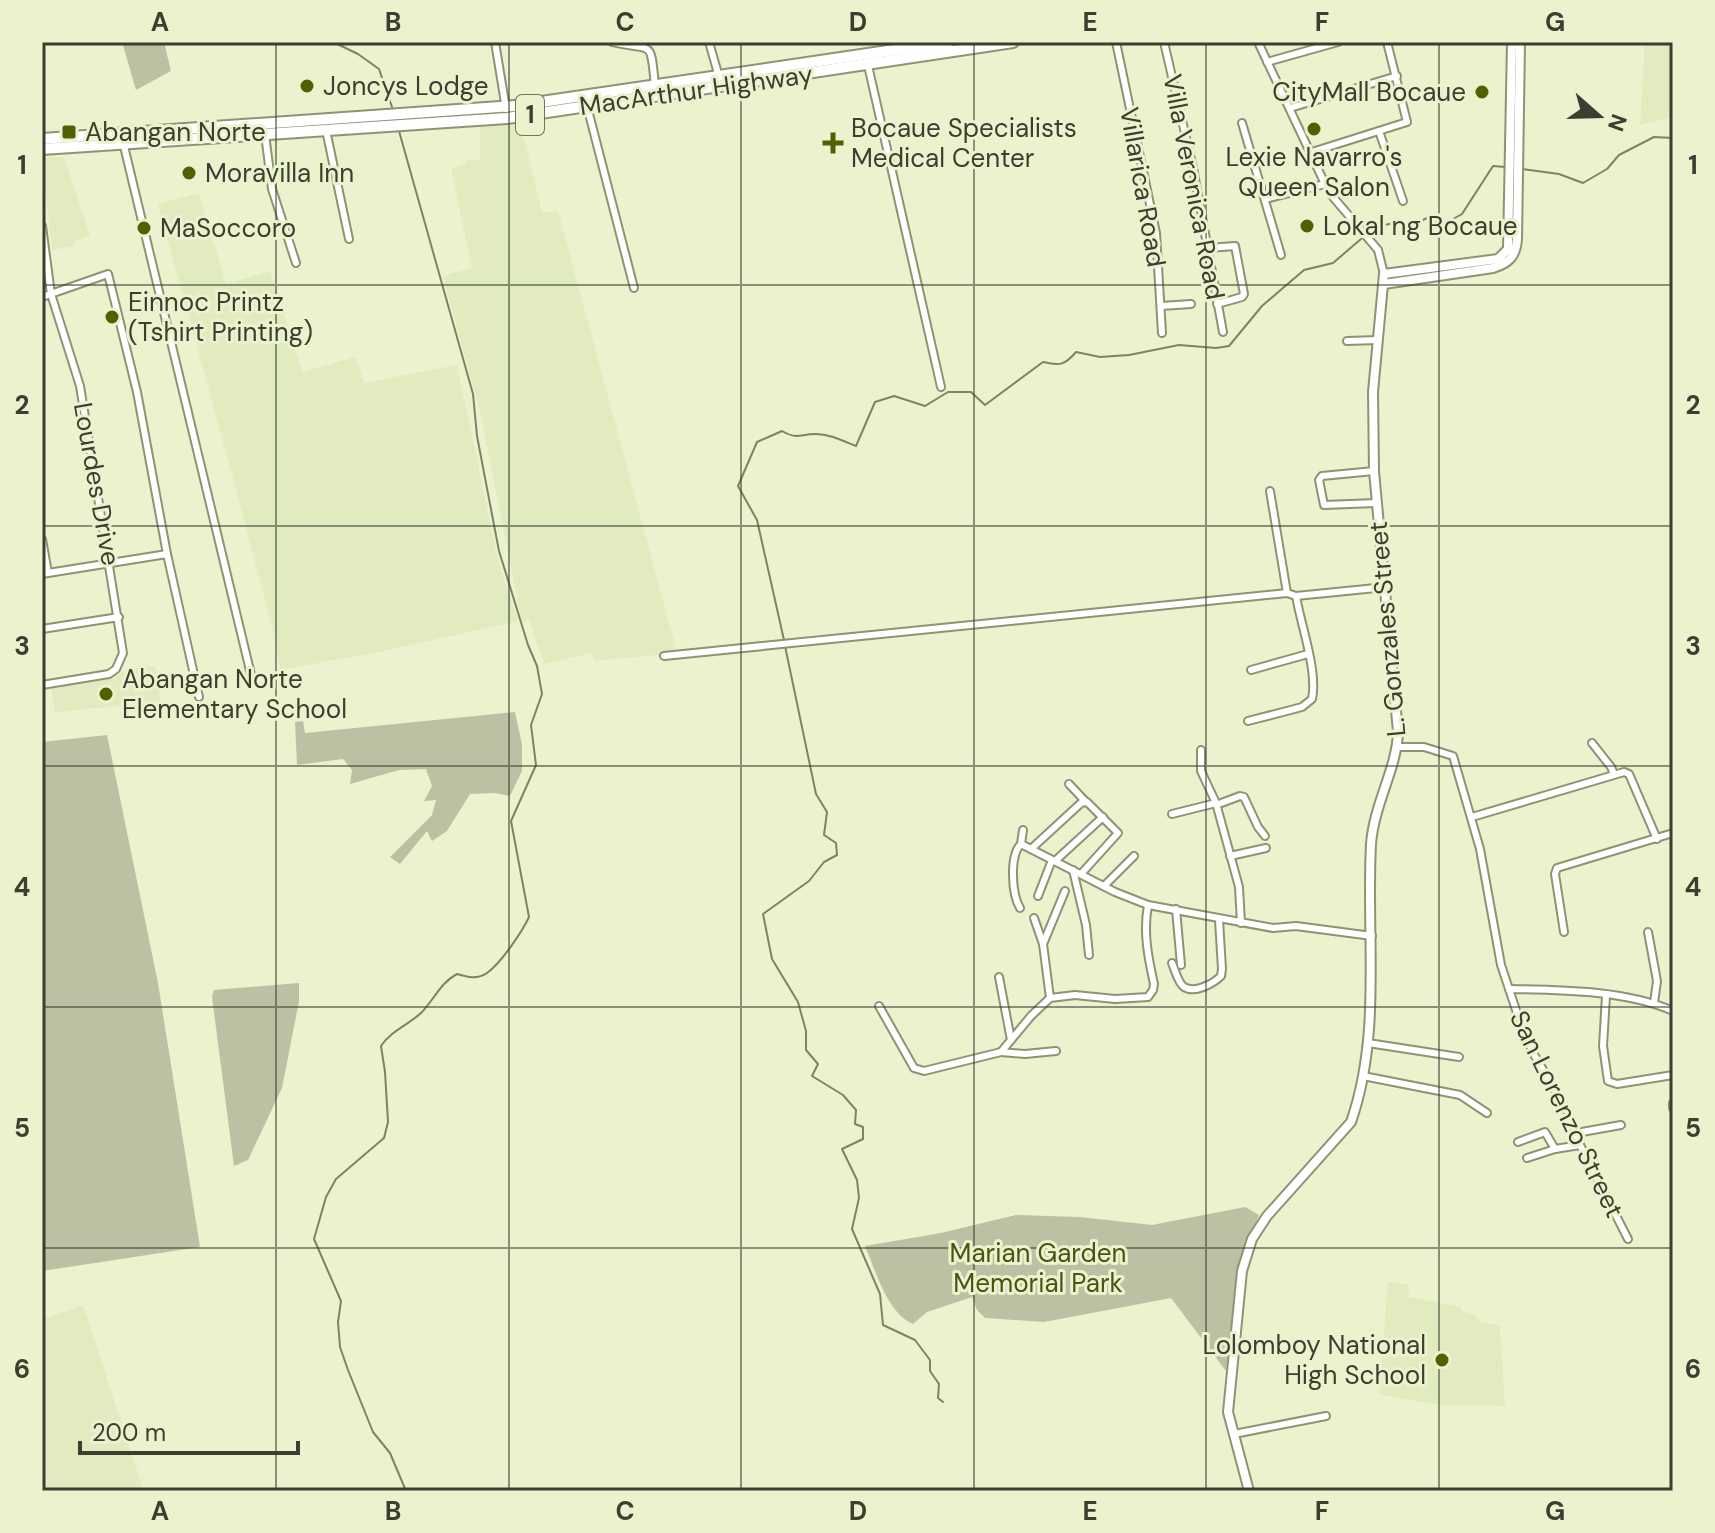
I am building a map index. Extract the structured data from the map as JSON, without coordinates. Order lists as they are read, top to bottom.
{
  "streets": {
    "highway": ["MacArthur Highway", "1"],
    "street": [
      "Villarica Road",
      "Villa Veronica Road",
      "Lourdes Drive",
      "L. Gonzales Street",
      "San Lorenzo Street"
    ]
  },
  "crossings": [
    ["L. Gonzales Street", "San Lorenzo Street"]
  ],
  "parks": ["Marian Garden Memorial Park"],
  "places": {
    "other": [
      "Joncys Lodge",
      "CityMall Bocaue",
      "Lexie Navarro's Queen Salon",
      "Moravilla Inn",
      "Lokal ng Bocaue",
      "MaSoccoro",
      "Einnoc Printz (Tshirt Printing)",
      "Abangan Norte Elementary School",
      "Lolomboy National High School"
    ],
    "transit": ["Abangan Norte"],
    "health": ["Bocaue Specialists Medical Center"]
  },
  "scale_bar": "200 m",
  "north": "right",
  "grid": {
    "columns": [
      "A",
      "B",
      "C",
      "D",
      "E",
      "F",
      "G"
    ],
    "rows": [
      "1",
      "2",
      "3",
      "4",
      "5",
      "6"
    ]
  }
}
